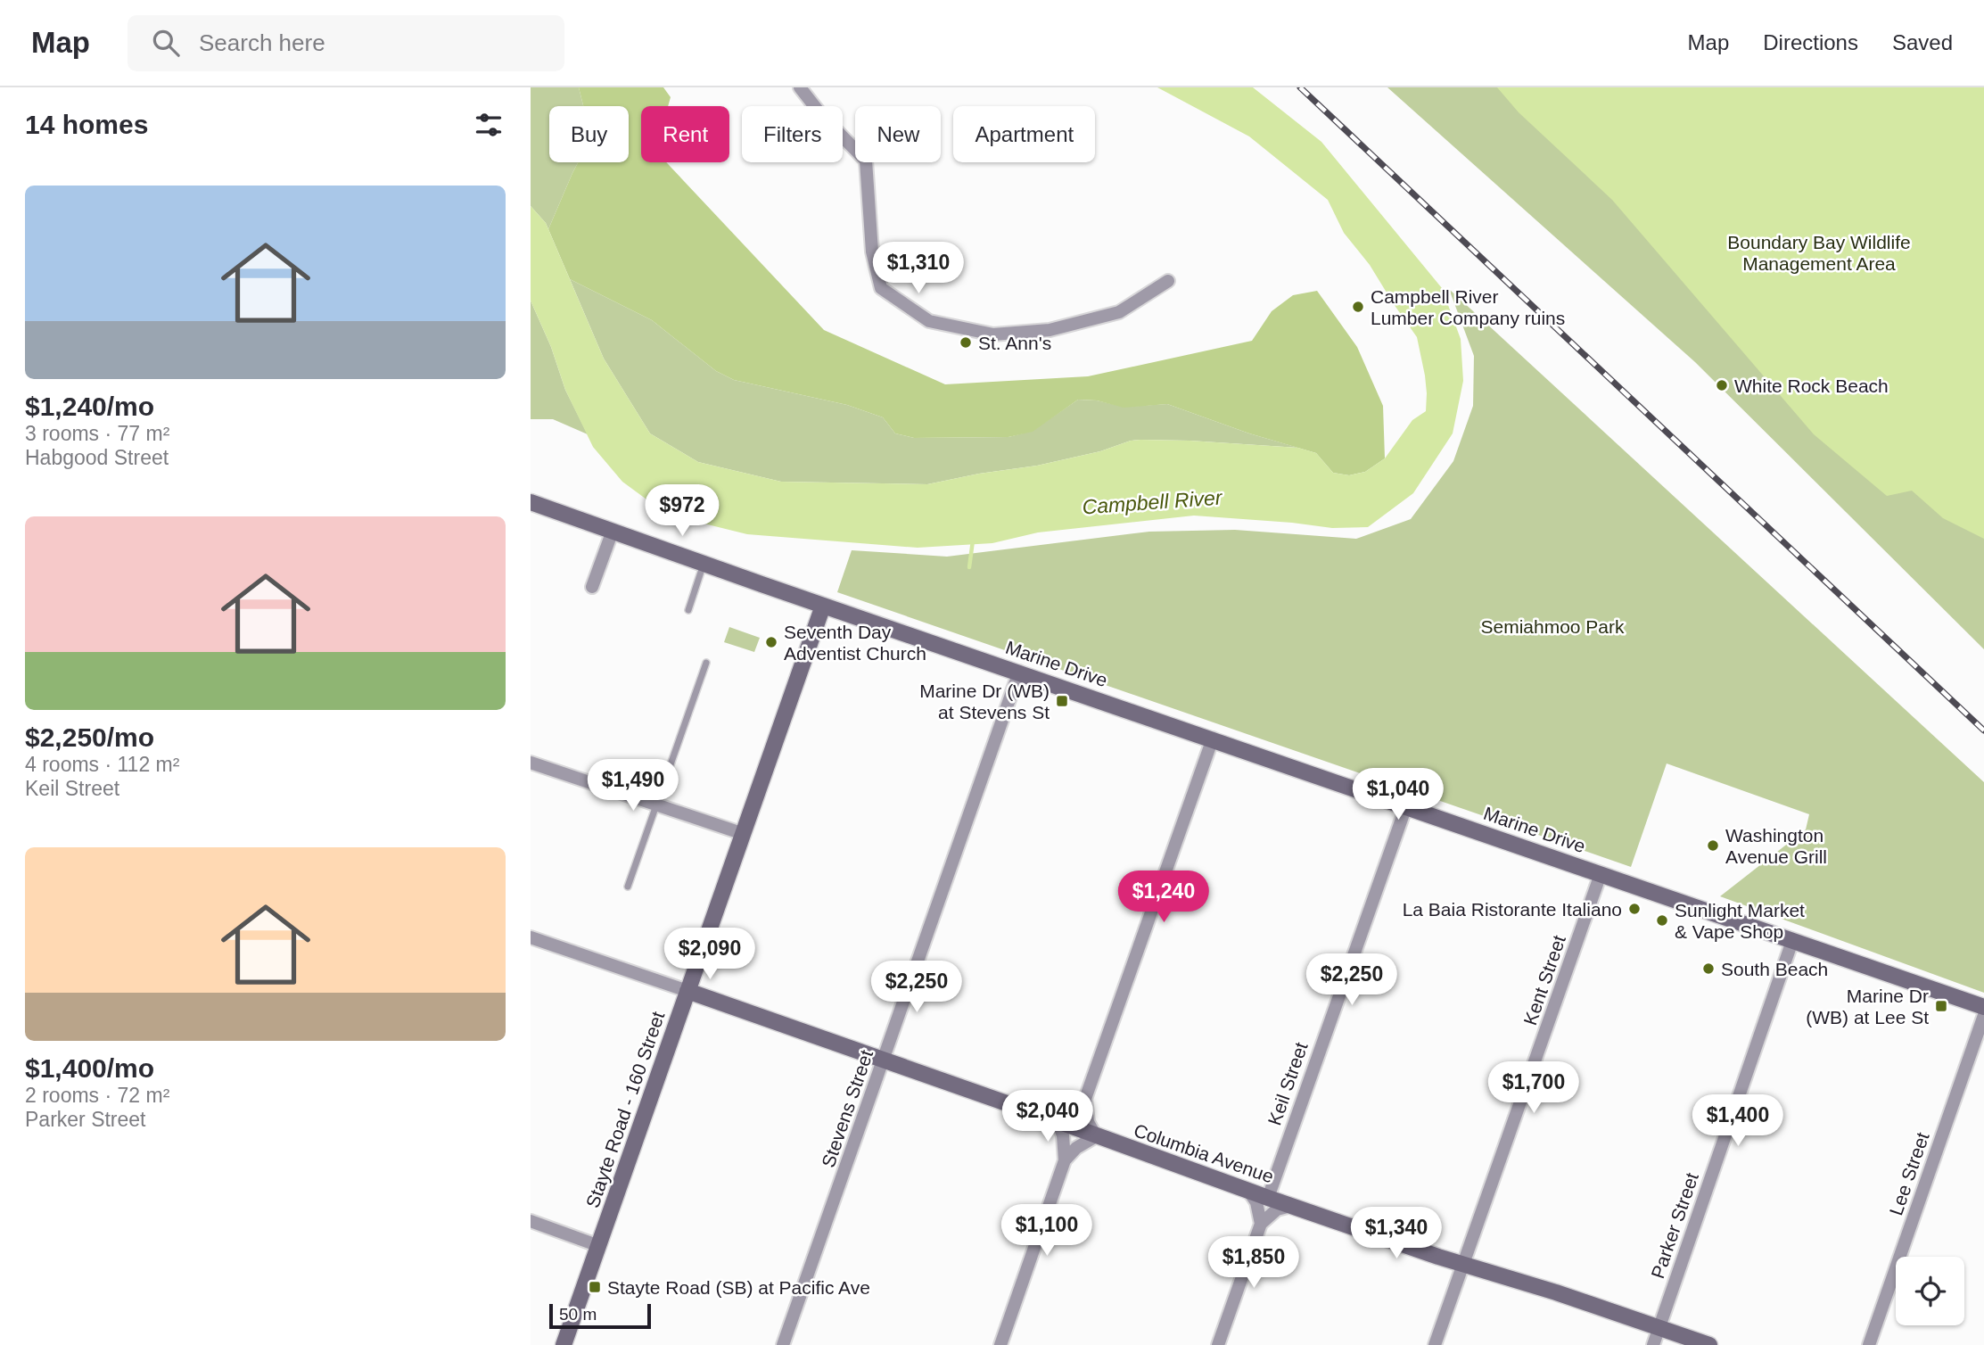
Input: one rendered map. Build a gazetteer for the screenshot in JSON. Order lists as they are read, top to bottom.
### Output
{
  "streets": {
    "street": [
      "Marine Drive",
      "Kent Street",
      "Keil Street",
      "Stevens Street",
      "Stayte Road - 160 Street",
      "Columbia Avenue",
      "Lee Street",
      "Parker Street"
    ]
  },
  "crossings": [
    ["Marine Drive", "Kent Street"],
    ["Marine Drive", "Keil Street"],
    ["Marine Drive", "Stevens Street"],
    ["Marine Drive", "Stayte Road - 160 Street"],
    ["Marine Drive", "Parker Street"],
    ["Kent Street", "Columbia Avenue"],
    ["Keil Street", "Columbia Avenue"],
    ["Stevens Street", "Columbia Avenue"],
    ["Stayte Road - 160 Street", "Columbia Avenue"],
    ["Columbia Avenue", "Parker Street"]
  ],
  "water": ["Campbell River"],
  "parks": ["Boundary Bay Wildlife Management Area", "Semiahmoo Park"],
  "places": {
    "other": [
      "Campbell River Lumber Company ruins",
      "St. Ann's",
      "White Rock Beach",
      "Seventh Day Adventist Church",
      "Washington Avenue Grill",
      "La Baia Ristorante Italiano",
      "Sunlight Market & Vape Shop",
      "South Beach"
    ],
    "transit": ["Marine Dr (WB) at Stevens St", "Marine Dr (WB) at Lee St", "Stayte Road (SB) at Pacific Ave"]
  },
  "scale_bar": "50 m",
  "page": {
    "header": "Map",
    "search": "Search here",
    "nav": ["Map", "Directions", "Saved"],
    "heading": "14 homes",
    "chip": [
      "Buy",
      "Rent",
      "Filters",
      "New",
      "Apartment"
    ],
    "list": [
      {
        "name": "$1,240/mo",
        "note": "3 rooms · 77 m² · Habgood Street"
      },
      {
        "name": "$2,250/mo",
        "note": "4 rooms · 112 m² · Keil Street"
      },
      {
        "name": "$1,400/mo",
        "note": "2 rooms · 72 m² · Parker Street"
      }
    ],
    "price": [
      "$1,310",
      "$972",
      "$1,490",
      "$1,040",
      "$1,240",
      "$2,090",
      "$2,250",
      "$2,250",
      "$1,700",
      "$2,040",
      "$1,400",
      "$1,100",
      "$1,340",
      "$1,850"
    ],
    "scale": "50 m"
  }
}
